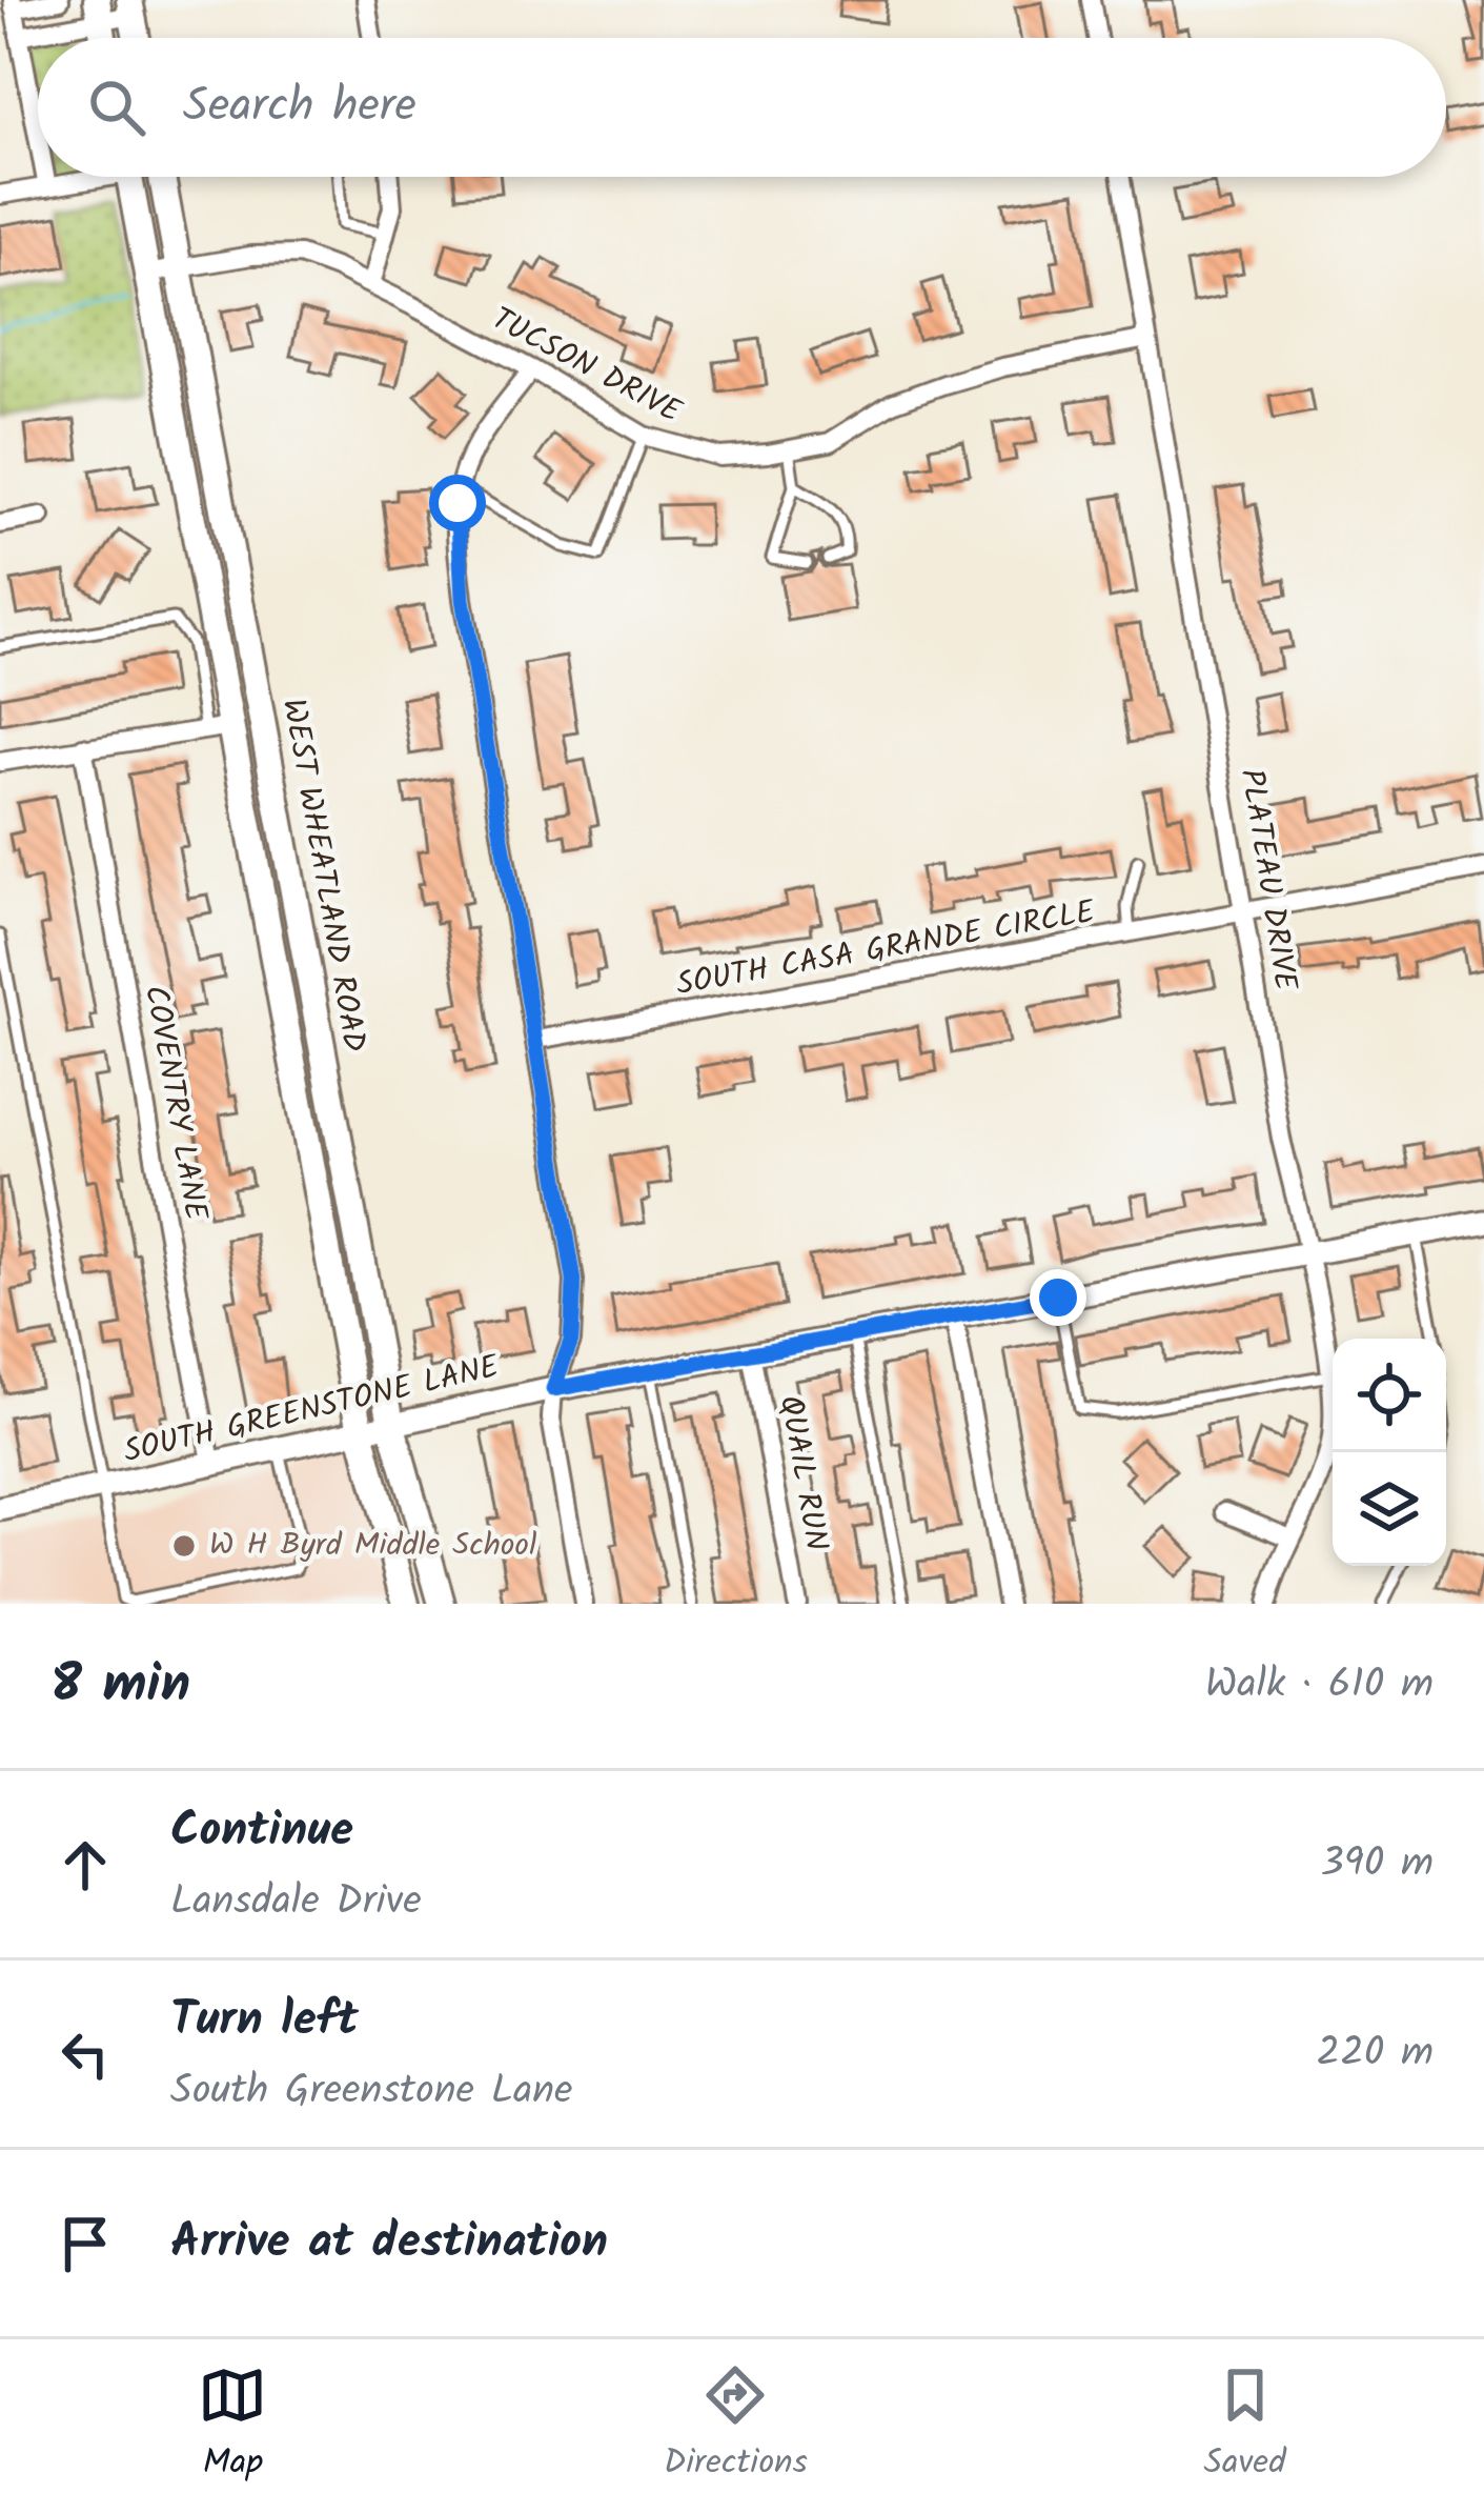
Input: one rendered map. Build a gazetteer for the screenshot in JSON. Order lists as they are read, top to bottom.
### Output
{
  "streets": {
    "main road": ["WEST WHEATLAND ROAD"],
    "street": [
      "TUCSON DRIVE",
      "PLATEAU DRIVE",
      "SOUTH CASA GRANDE CIRCLE",
      "COVENTRY LANE",
      "SOUTH GREENSTONE LANE",
      "QUAIL RUN"
    ]
  },
  "crossings": [
    ["TUCSON DRIVE", "WEST WHEATLAND ROAD"],
    ["TUCSON DRIVE", "PLATEAU DRIVE"],
    ["WEST WHEATLAND ROAD", "SOUTH GREENSTONE LANE"],
    ["PLATEAU DRIVE", "SOUTH CASA GRANDE CIRCLE"],
    ["PLATEAU DRIVE", "SOUTH GREENSTONE LANE"],
    ["COVENTRY LANE", "SOUTH GREENSTONE LANE"],
    ["SOUTH GREENSTONE LANE", "QUAIL RUN"]
  ],
  "places": ["W H Byrd Middle School"],
  "page": {
    "search": "Search here",
    "heading": ["8 min", "Walk · 610 m"],
    "list": [
      ["Continue", "Lansdale Drive", "390 m"],
      ["Turn left", "South Greenstone Lane", "220 m"],
      "Arrive at destination"
    ],
    "nav": ["Map", "Directions", "Saved"]
  }
}
